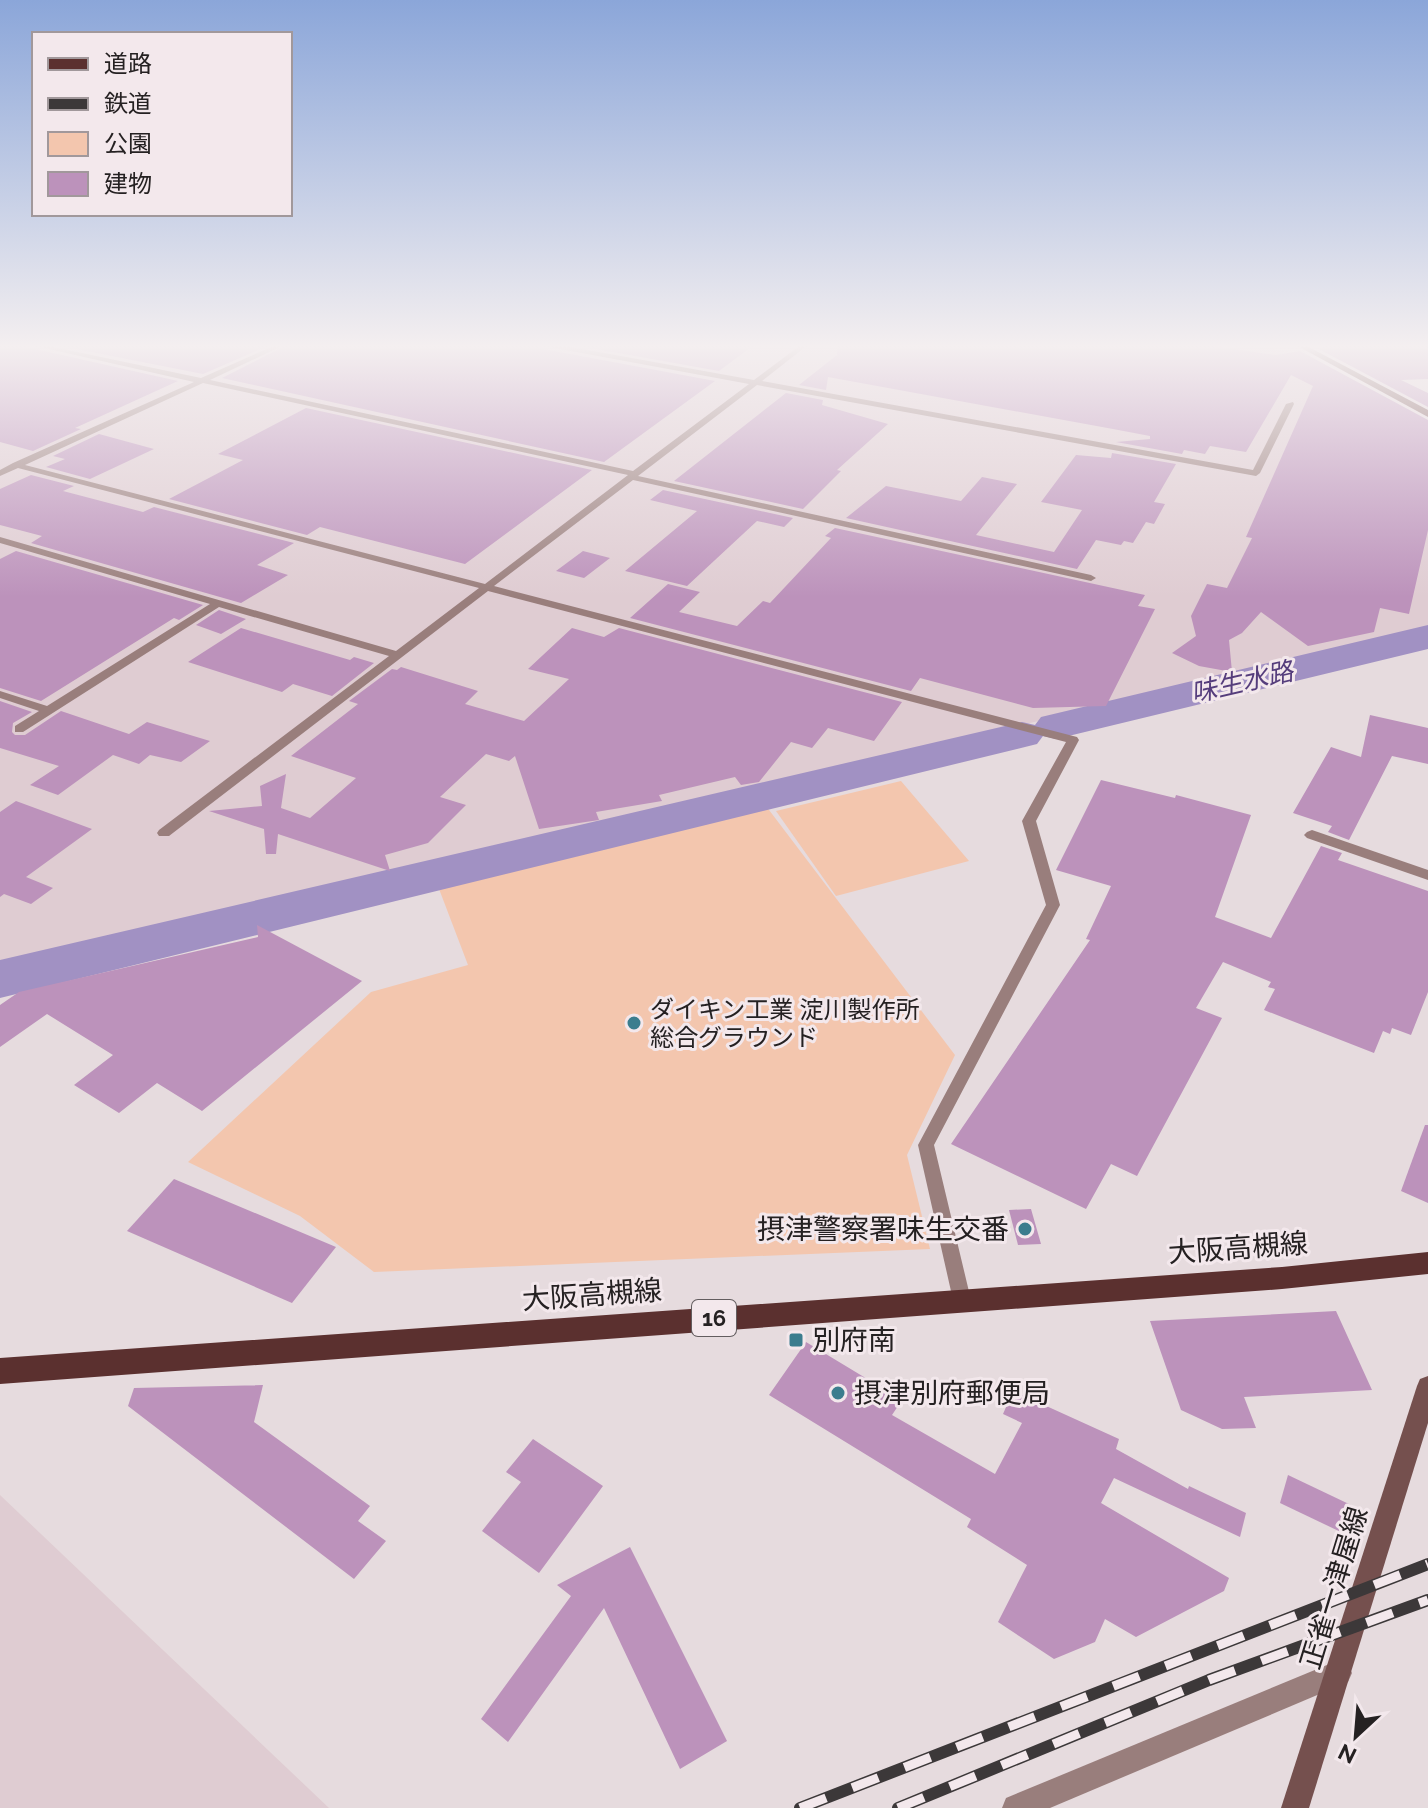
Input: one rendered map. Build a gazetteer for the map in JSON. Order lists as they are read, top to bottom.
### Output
{
  "streets": {
    "main road": ["大阪高槻線", "16", "正雀一津屋線"]
  },
  "water": ["味生水路"],
  "places": {
    "other": ["ダイキン工業 淀川製作所 総合グラウンド", "摂津警察署味生交番", "摂津別府郵便局"],
    "transit": ["別府南"]
  },
  "legend": [
    "道路",
    "鉄道",
    "公園",
    "建物"
  ],
  "north": "bottom left"
}
